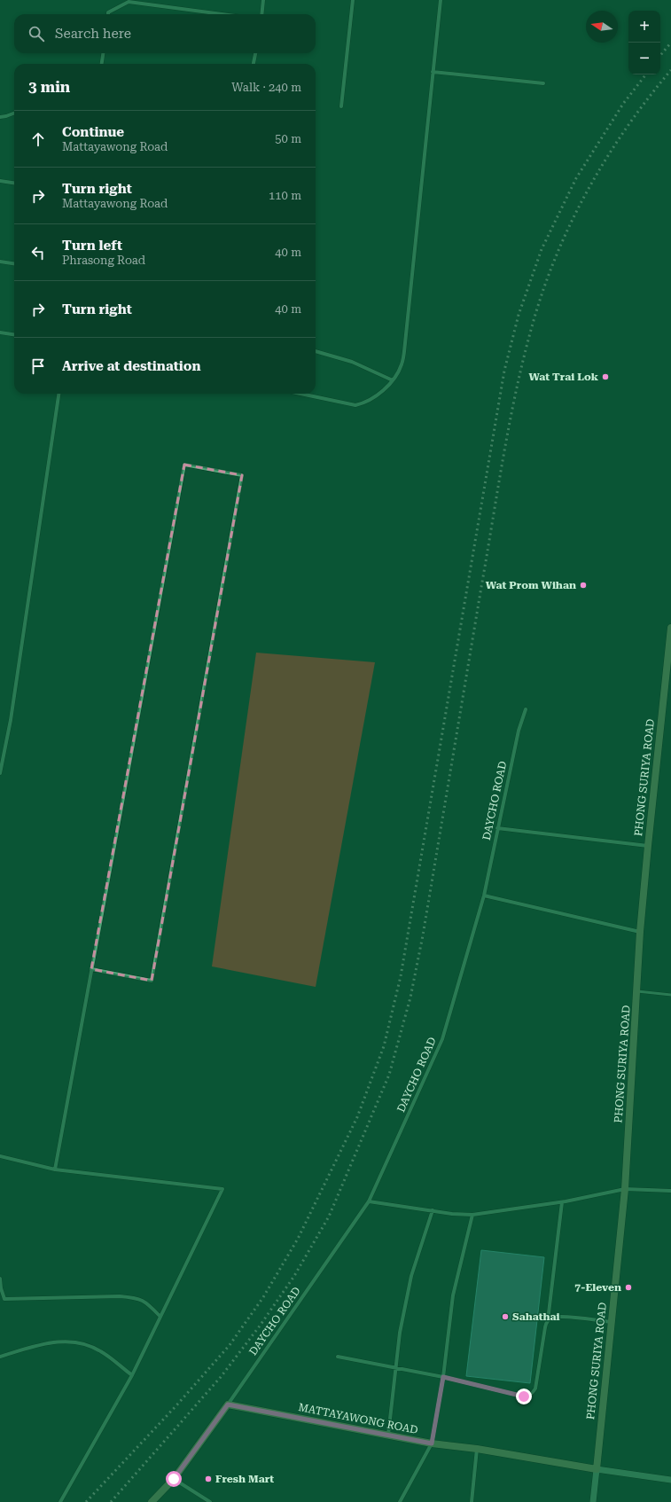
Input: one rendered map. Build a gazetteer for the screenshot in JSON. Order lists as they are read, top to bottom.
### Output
{
  "streets": {
    "main road": ["PHONG SURIYA ROAD", "MATTAYAWONG ROAD"],
    "street": ["DAYCHO ROAD"]
  },
  "crossings": [
    ["PHONG SURIYA ROAD", "MATTAYAWONG ROAD"],
    ["DAYCHO ROAD", "MATTAYAWONG ROAD"]
  ],
  "places": [
    "Wat Trai Lok",
    "Wat Prom Wihan",
    "7-Eleven",
    "Sahathai",
    "Fresh Mart"
  ],
  "north": "left",
  "page": {
    "map_buttons": ["+", "−"],
    "search": "Search here",
    "heading": ["3 min", "Walk · 240 m"],
    "list": [
      ["Continue", "Mattayawong Road", "50 m"],
      ["Turn right", "Mattayawong Road", "110 m"],
      ["Turn left", "Phrasong Road", "40 m"],
      ["Turn right", "40 m"],
      "Arrive at destination"
    ]
  }
}
